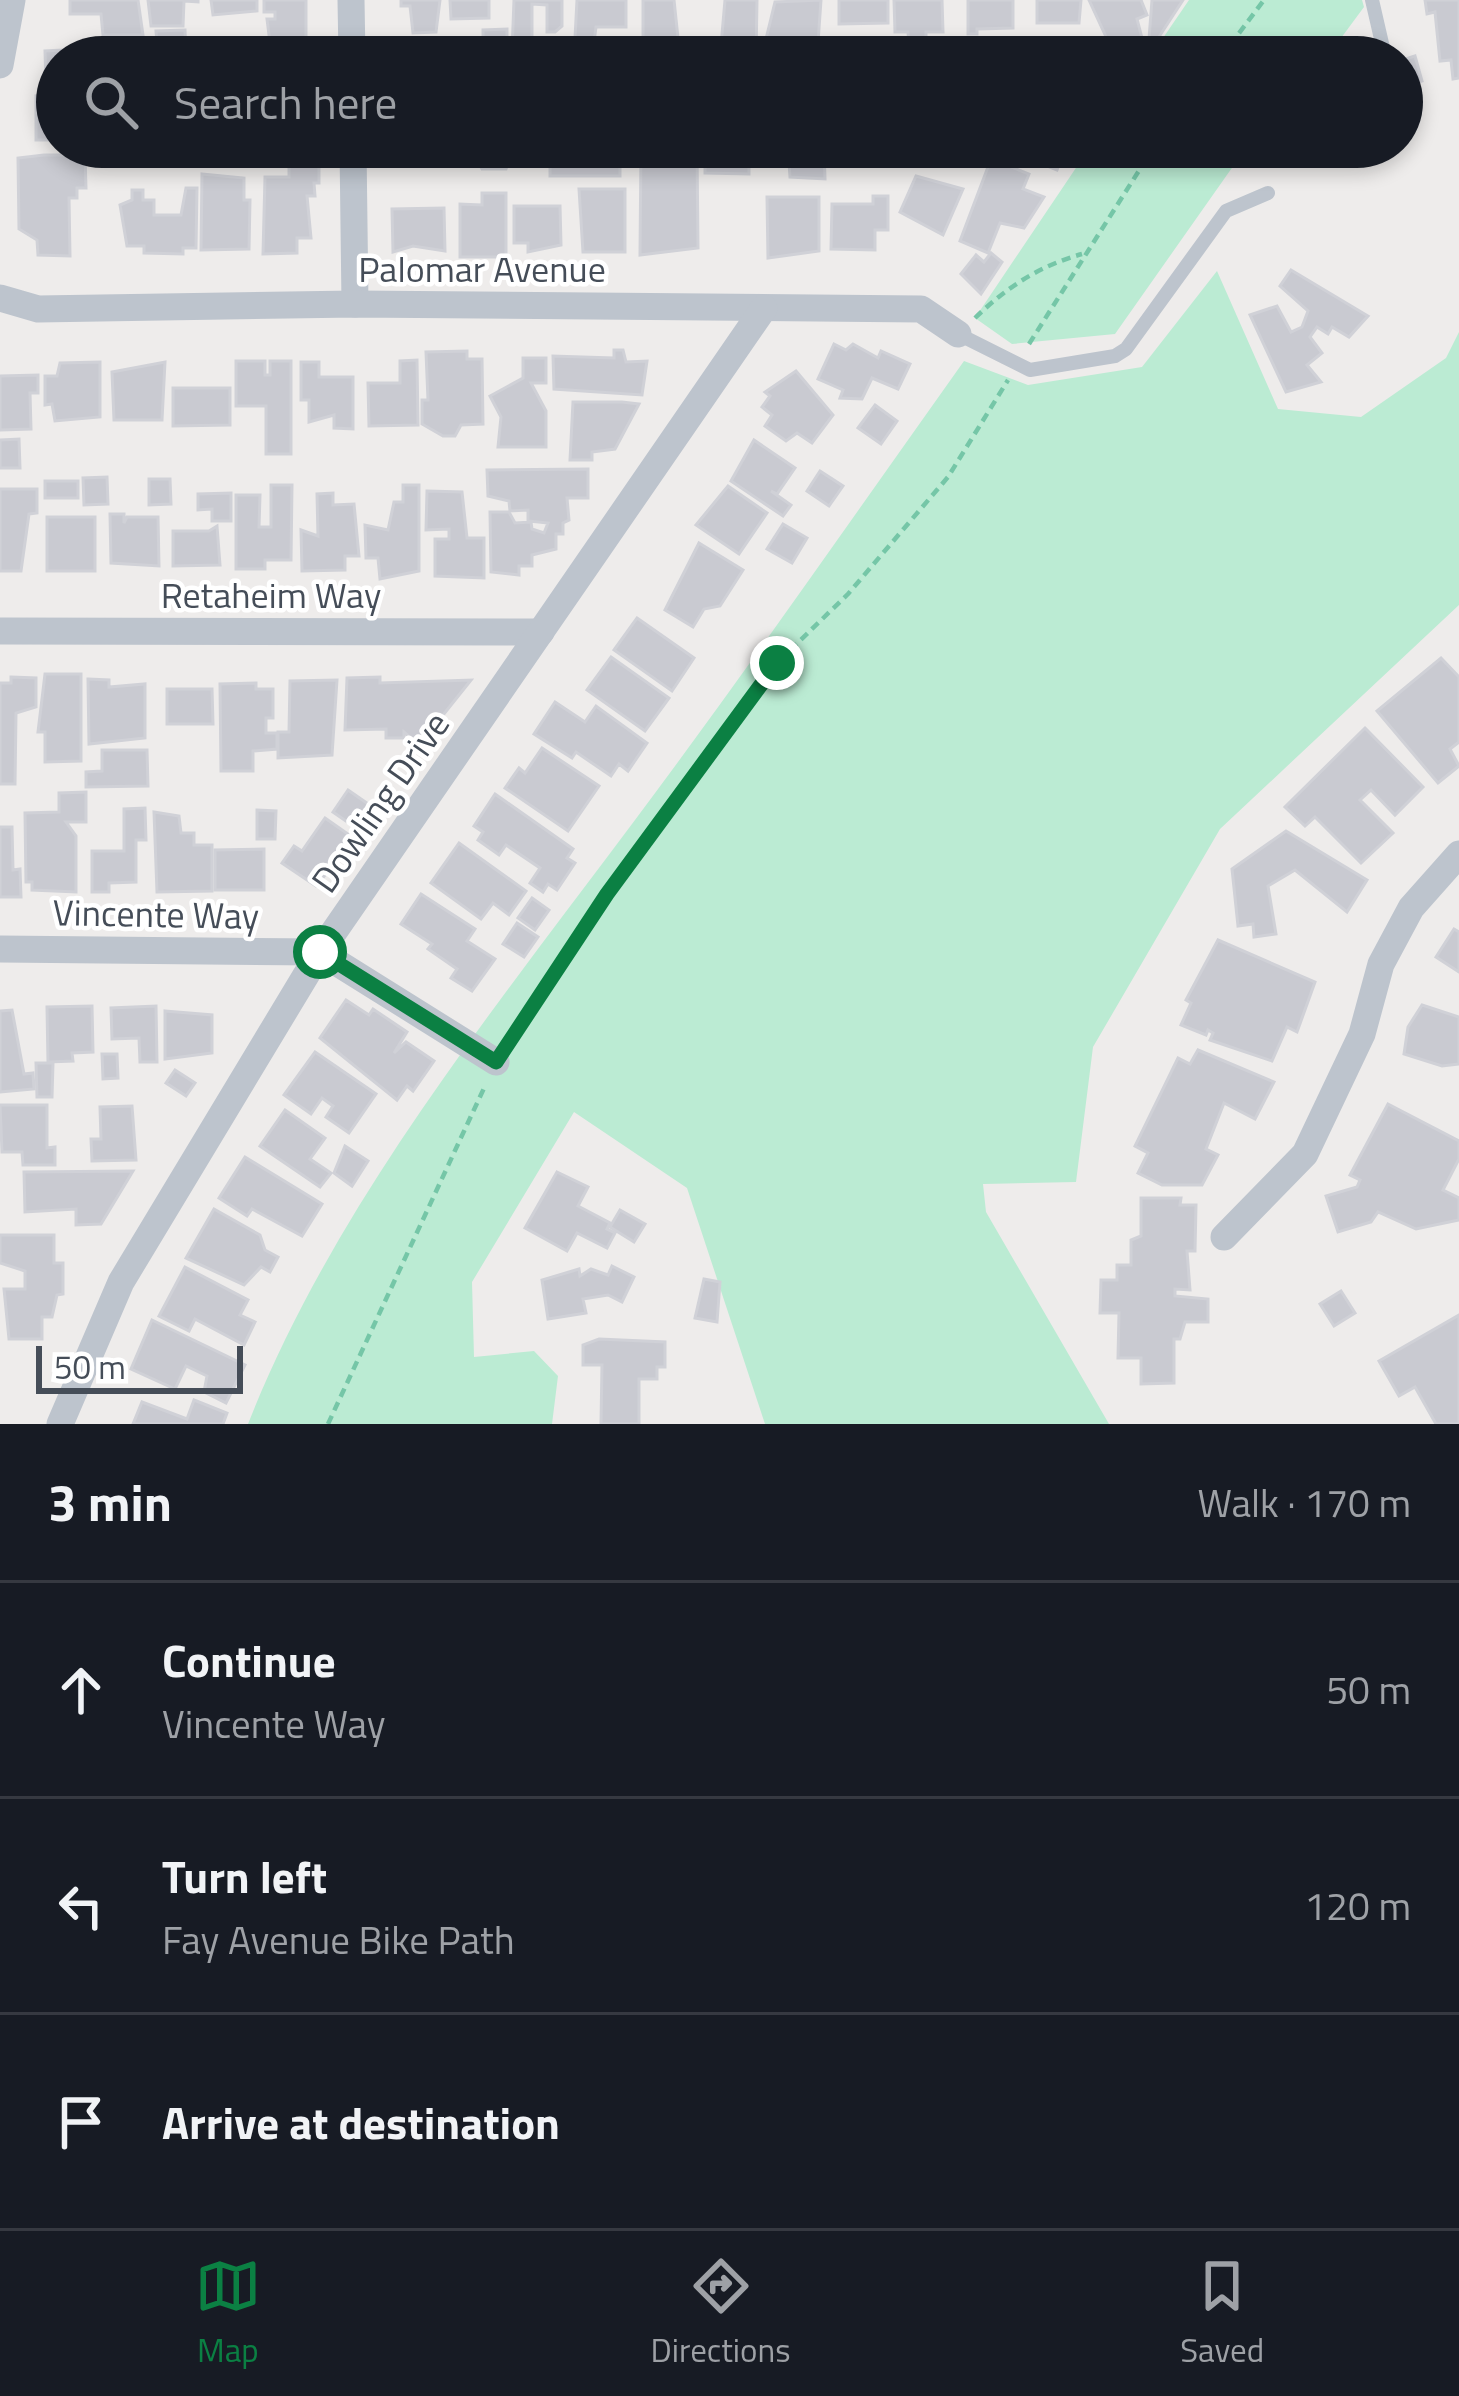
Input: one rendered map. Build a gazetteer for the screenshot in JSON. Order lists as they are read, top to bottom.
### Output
{
  "streets": {
    "street": [
      "Palomar Avenue",
      "Retaheim Way",
      "Dowling Drive",
      "Vincente Way"
    ]
  },
  "crossings": [
    ["Palomar Avenue", "Dowling Drive"],
    ["Retaheim Way", "Dowling Drive"],
    ["Dowling Drive", "Vincente Way"]
  ],
  "scale_bar": "50 m",
  "page": {
    "search": "Search here",
    "scale": "50 m",
    "heading": ["3 min", "Walk · 170 m"],
    "list": [
      ["Continue", "Vincente Way", "50 m"],
      ["Turn left", "Fay Avenue Bike Path", "120 m"],
      "Arrive at destination"
    ],
    "nav": ["Map", "Directions", "Saved"]
  }
}
